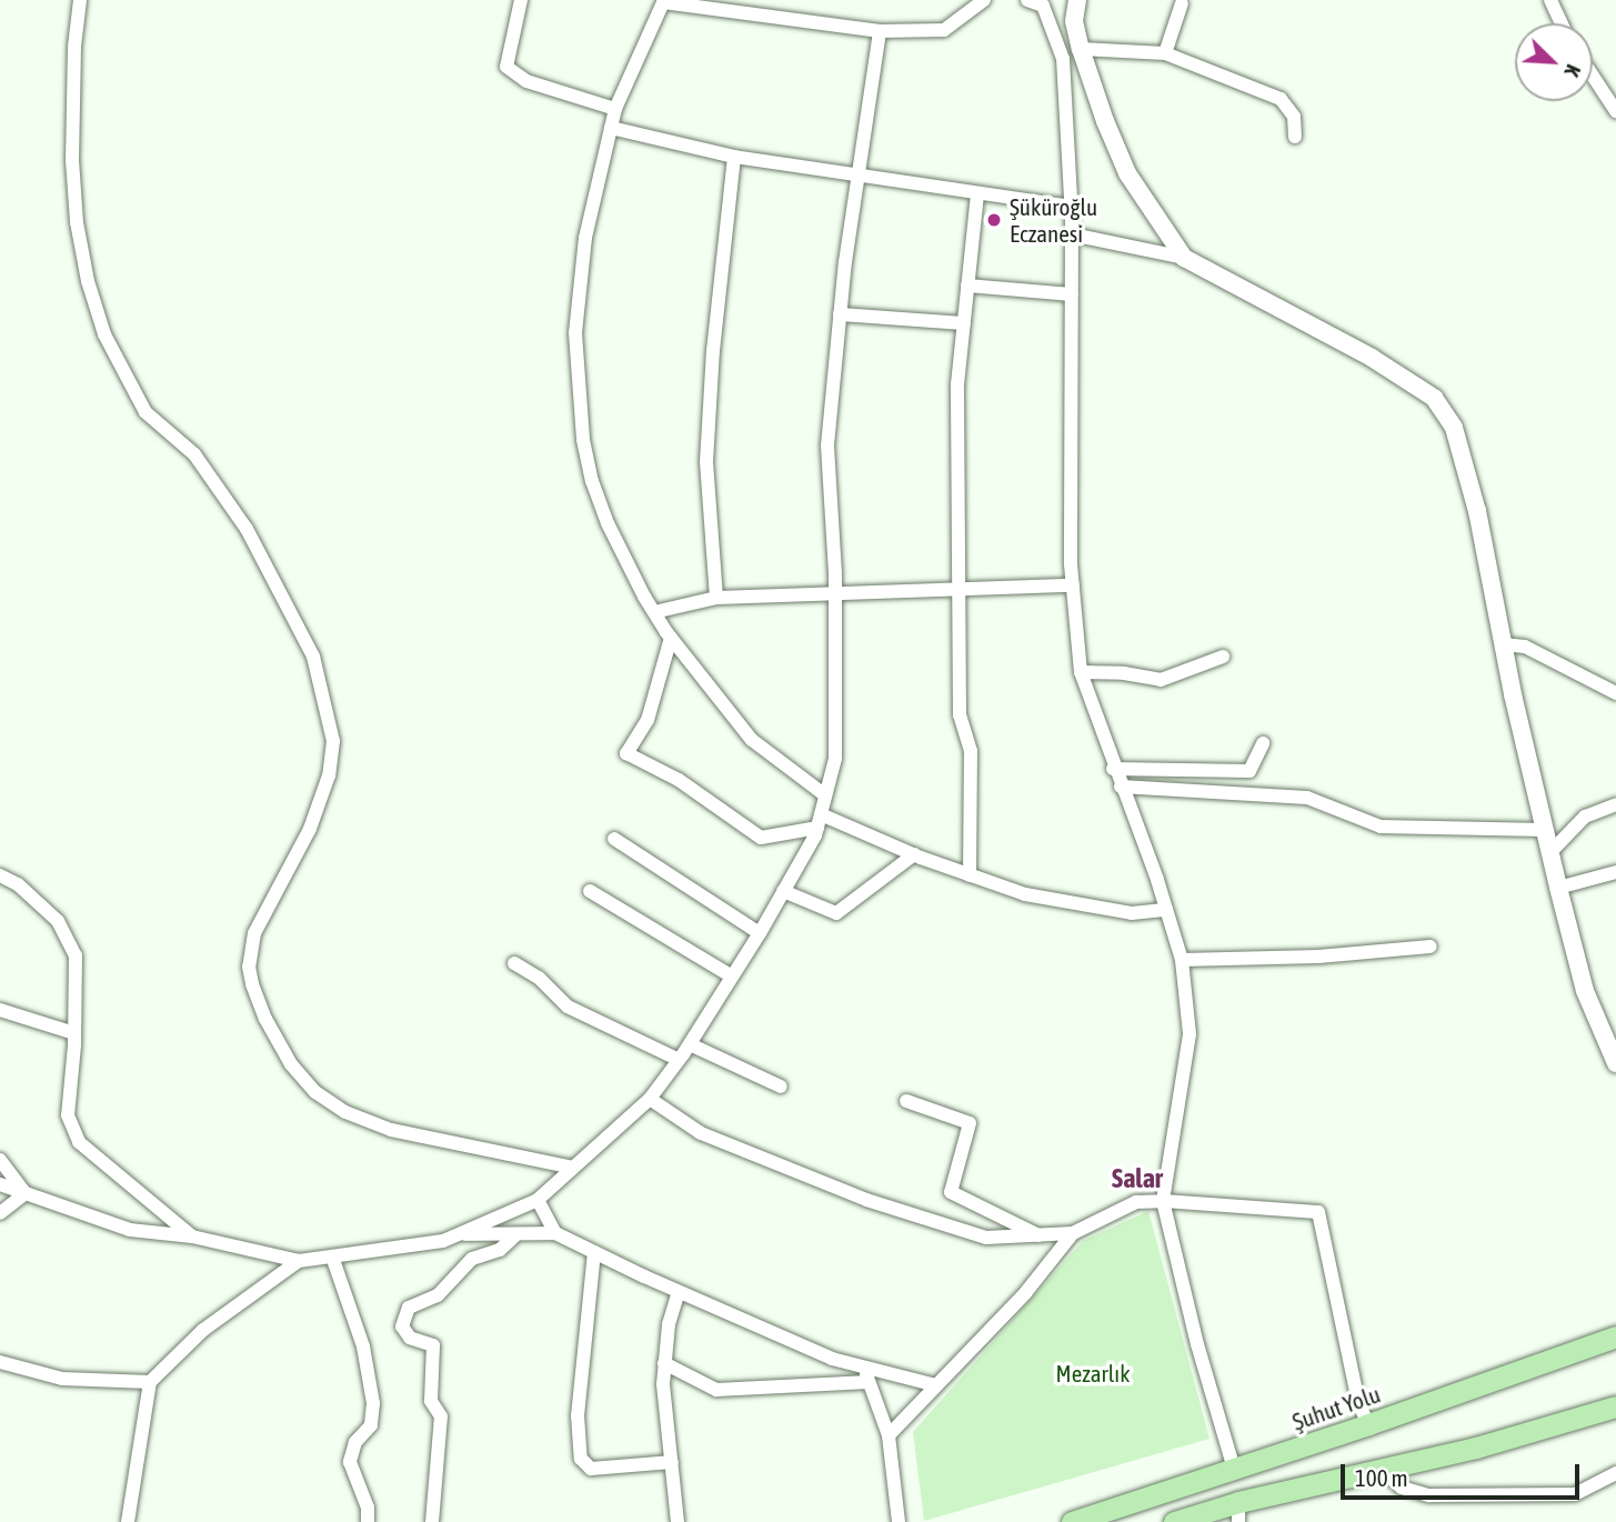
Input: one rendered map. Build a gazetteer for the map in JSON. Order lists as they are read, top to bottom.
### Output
{
  "streets": {
    "main road": ["Şuhut Yolu"]
  },
  "districts": ["Salar"],
  "parks": ["Mezarlık"],
  "places": ["Şüküroğlu Eczanesi"],
  "scale_bar": "100 m",
  "north": "bottom right"
}
